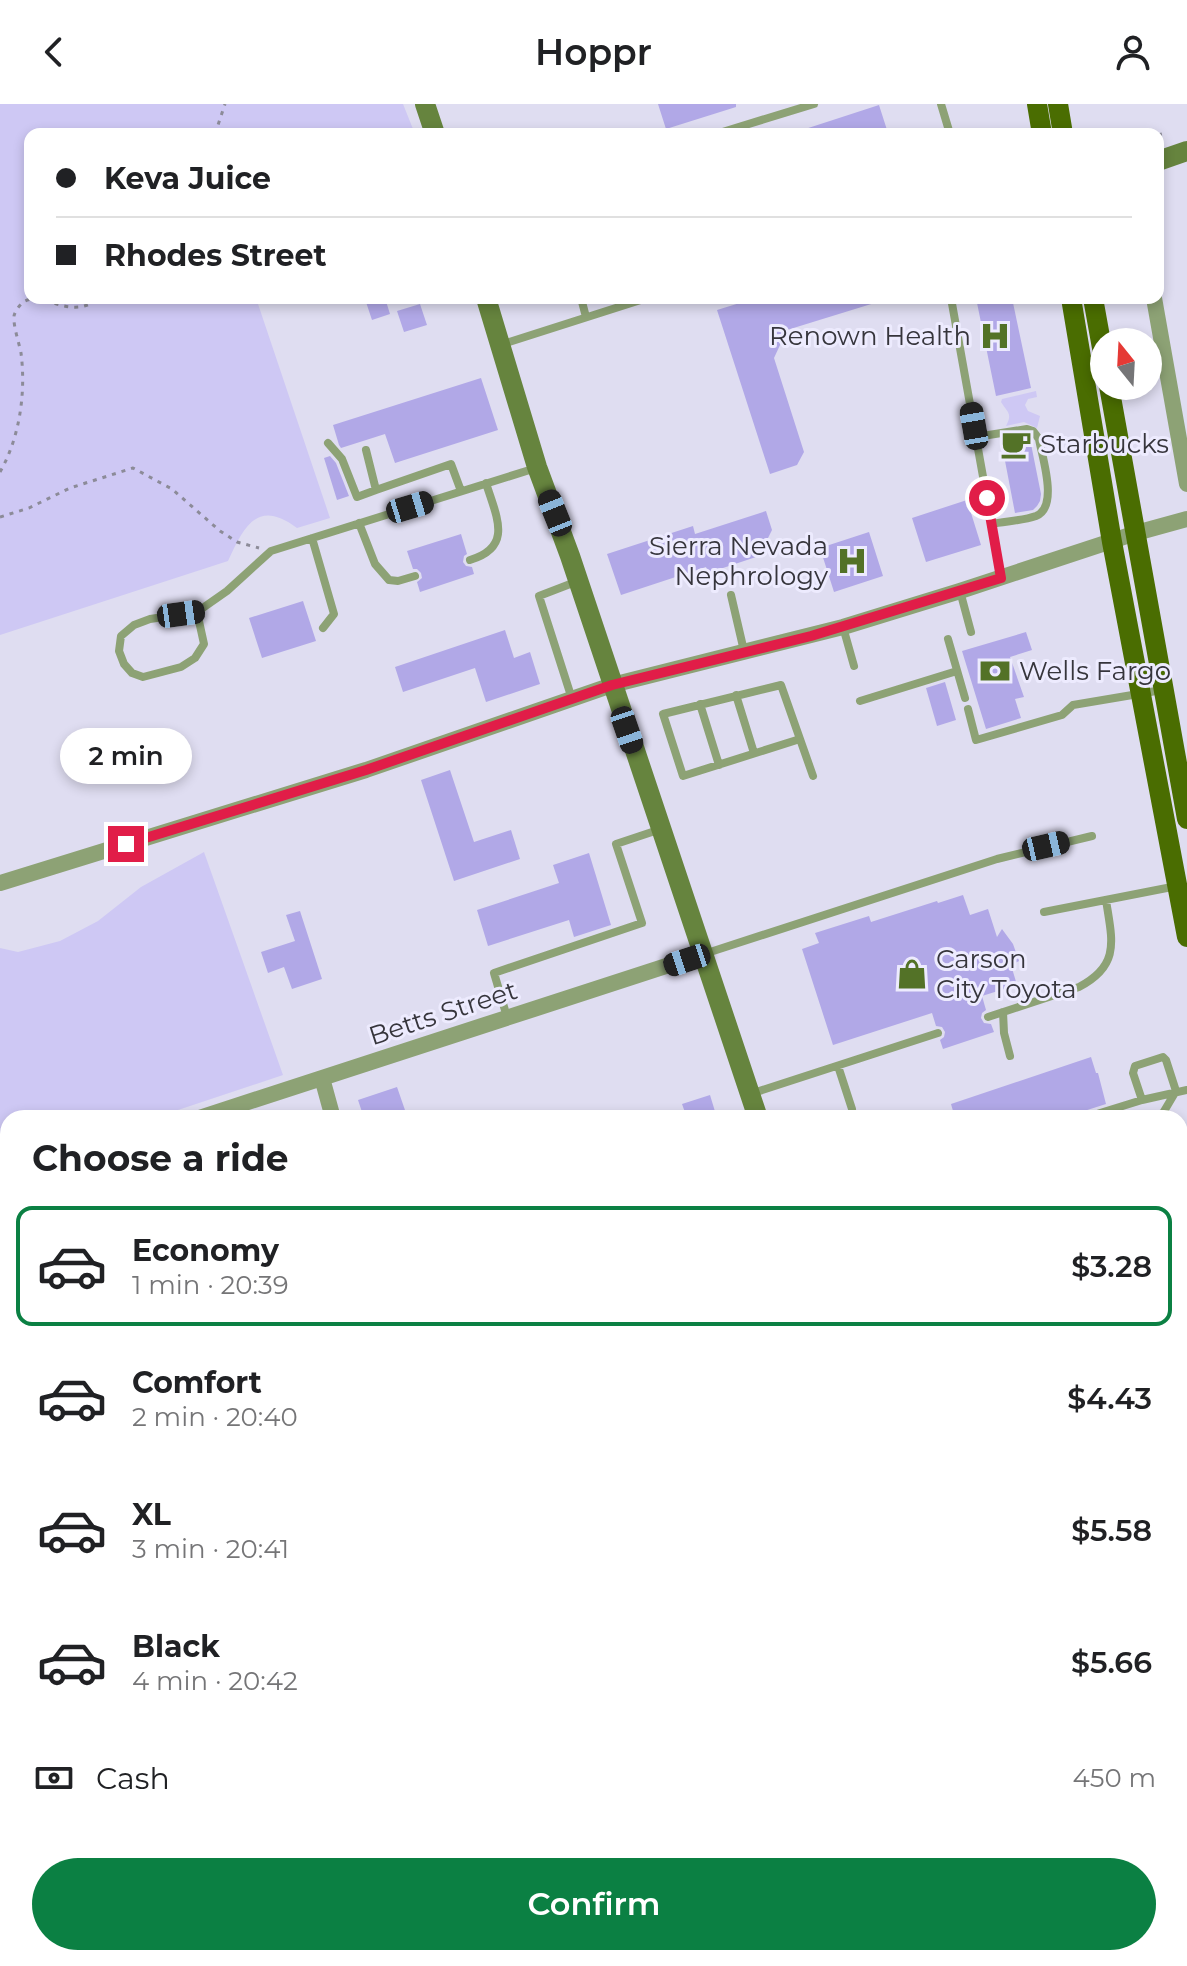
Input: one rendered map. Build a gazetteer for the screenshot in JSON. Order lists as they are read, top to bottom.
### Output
{
  "streets": {
    "street": ["Betts Street"]
  },
  "places": {
    "hospital": ["Renown Health", "Sierra Nevada Nephrology"],
    "cafe": ["Starbucks"],
    "bank": ["Wells Fargo"],
    "shop": ["Carson City Toyota"]
  },
  "north": "top",
  "page": {
    "header": "Hoppr",
    "banner": ["Keva Juice", "Rhodes Street"],
    "bubble": "2 min",
    "heading": "Choose a ride",
    "list": [
      {
        "name": "Economy",
        "note": "1 min · 20:39",
        "value": "$3.28"
      },
      {
        "name": "Comfort",
        "note": "2 min · 20:40",
        "value": "$4.43"
      },
      {
        "name": "XL",
        "note": "3 min · 20:41",
        "value": "$5.58"
      },
      {
        "name": "Black",
        "note": "4 min · 20:42",
        "value": "$5.66"
      }
    ],
    "pay": ["Cash", "450 m"],
    "buttons": "Confirm"
  }
}
